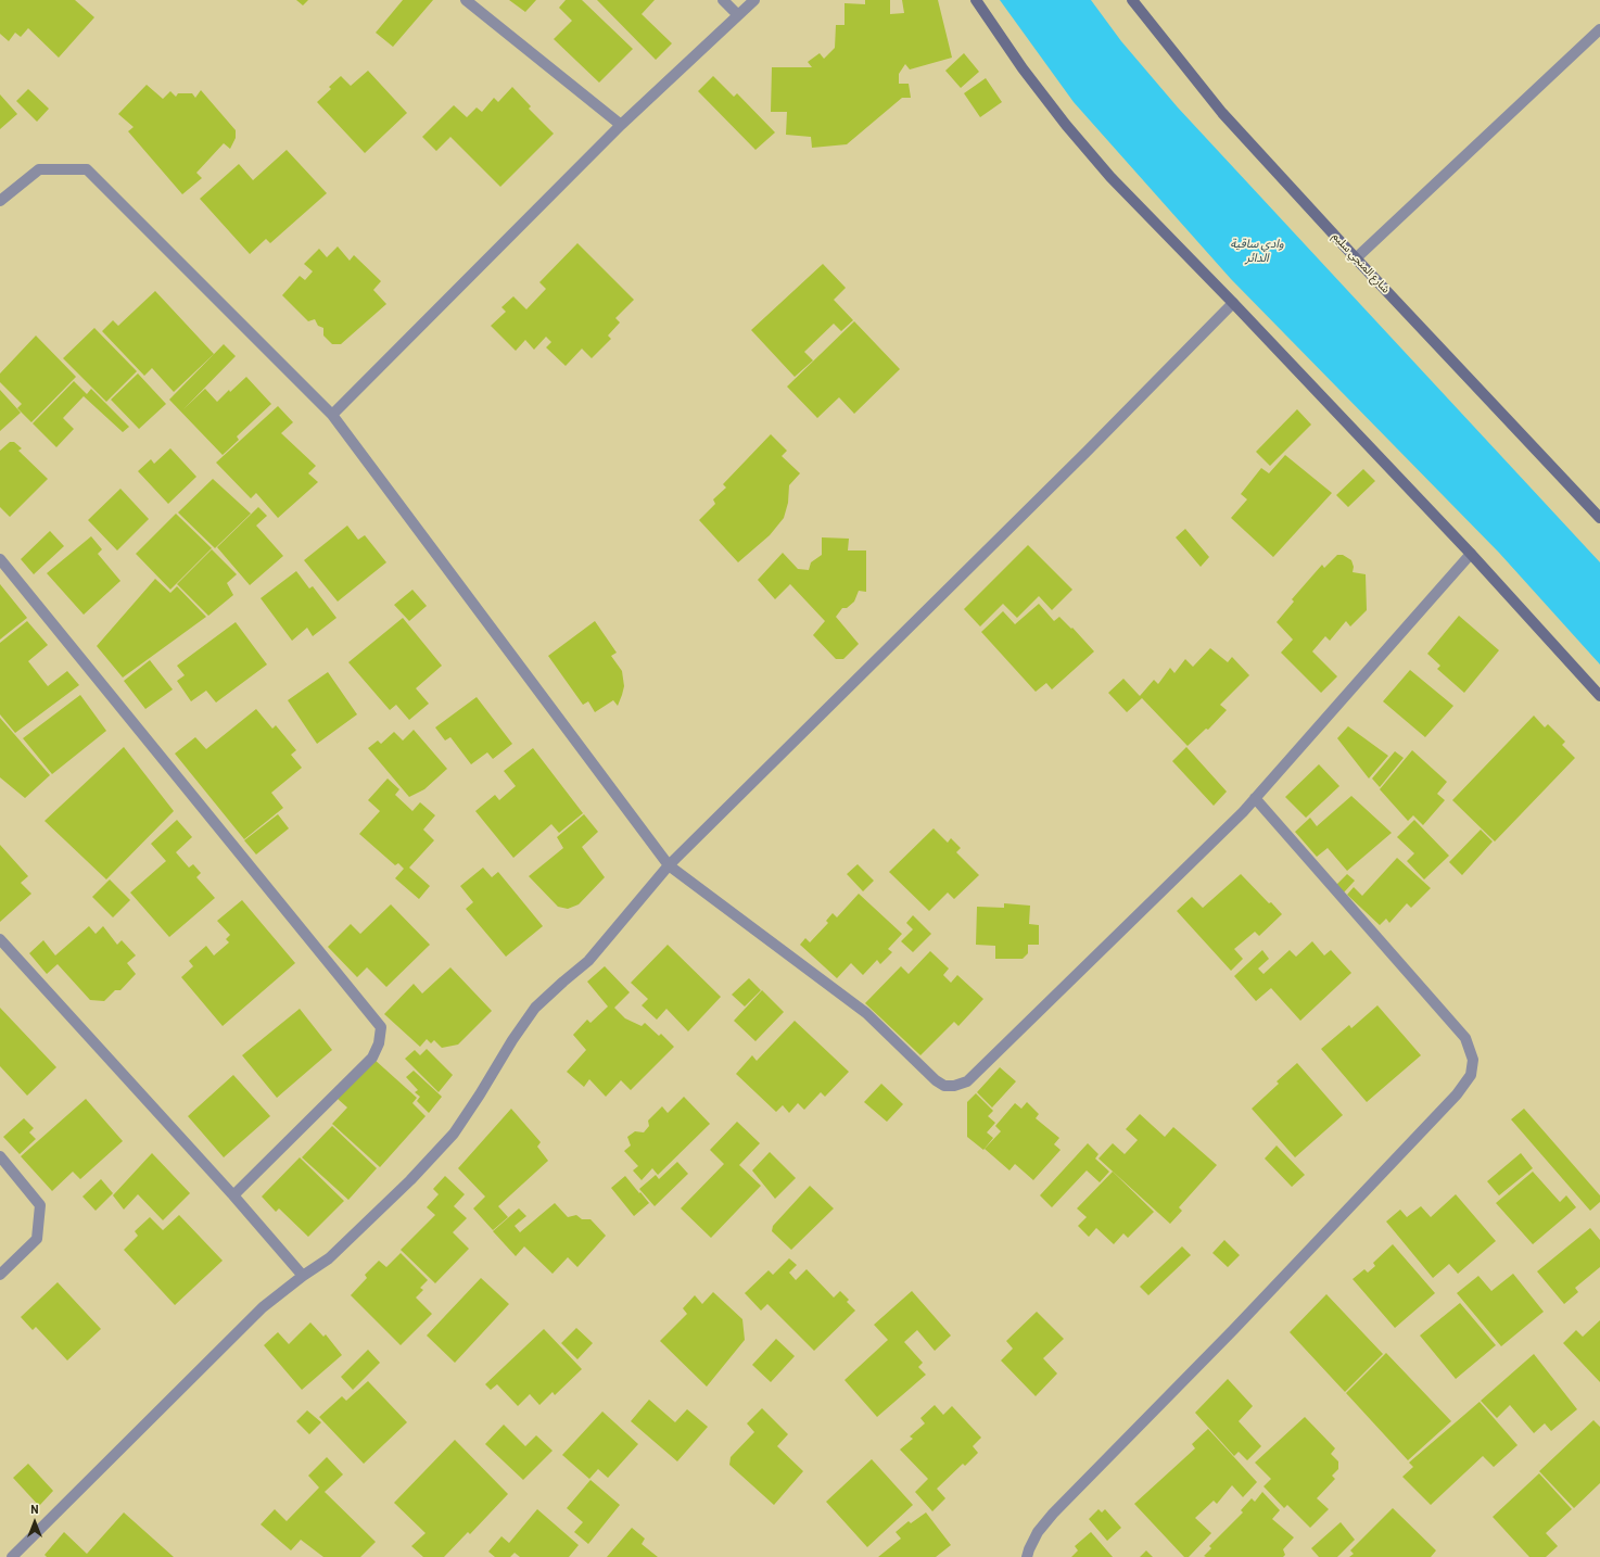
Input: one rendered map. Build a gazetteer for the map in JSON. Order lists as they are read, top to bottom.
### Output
{
  "streets": {
    "main road": ["شارع المنجي سليم"]
  },
  "water": ["وادي ساقية الدائر"],
  "north": "top"
}
